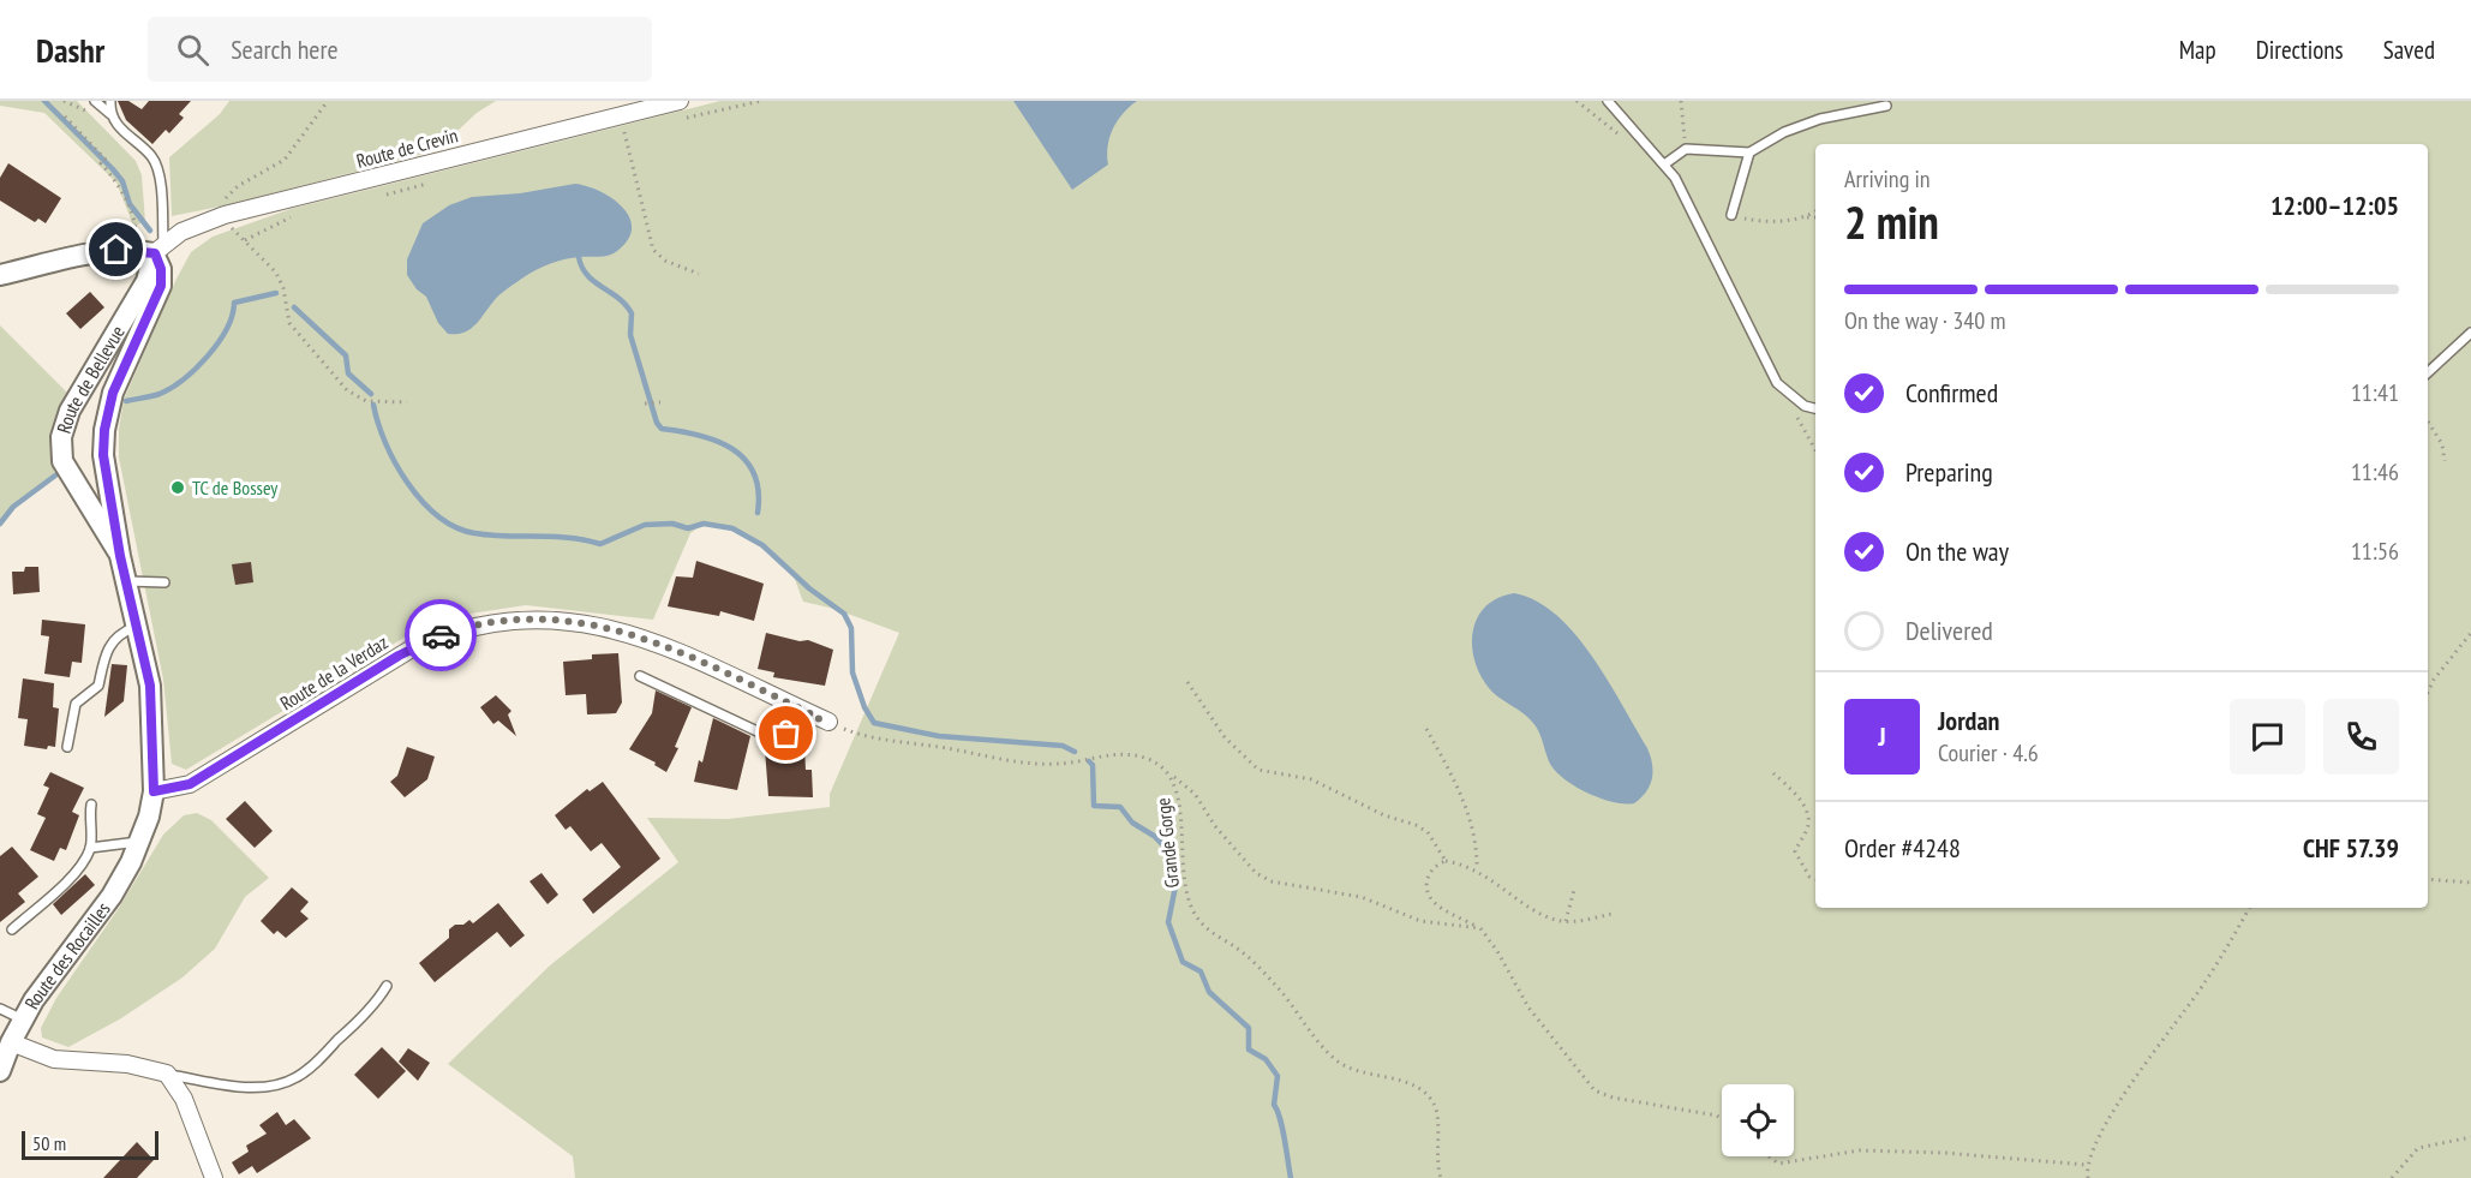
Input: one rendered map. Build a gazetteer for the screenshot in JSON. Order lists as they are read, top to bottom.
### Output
{
  "streets": {
    "street": [
      "Route de Crevin",
      "Route de Bellevue",
      "Route de la Verdaz",
      "Route des Rocailles"
    ],
    "path": ["Grande Gorge"]
  },
  "crossings": [
    ["Route de Crevin", "Route de Bellevue"],
    ["Route de Bellevue", "Route de la Verdaz"],
    ["Route de Bellevue", "Route des Rocailles"],
    ["Route de la Verdaz", "Grande Gorge"]
  ],
  "places": ["TC de Bossey"],
  "scale_bar": "50 m",
  "page": {
    "header": "Dashr",
    "search": "Search here",
    "nav": ["Map", "Directions", "Saved"],
    "heading": ["2 min", "Arriving in", "12:00–12:05"],
    "panel": [
      "Jordan",
      "Courier · 4.6",
      "Order #4248",
      "CHF 57.39"
    ],
    "bar": "On the way · 340 m",
    "list": [
      ["Confirmed", "11:41"],
      ["Preparing", "11:46"],
      ["On the way", "11:56"],
      "Delivered"
    ],
    "round": "J",
    "scale": "50 m"
  }
}
